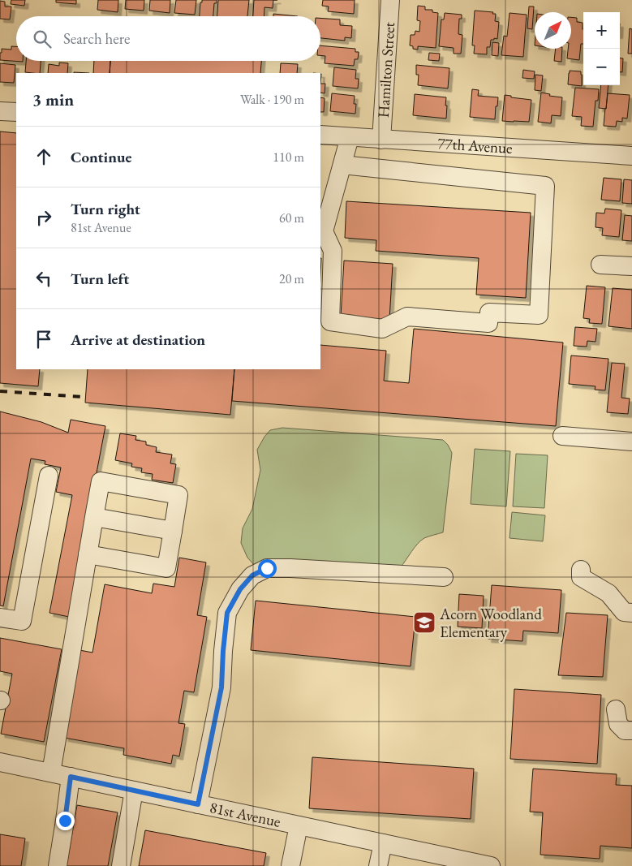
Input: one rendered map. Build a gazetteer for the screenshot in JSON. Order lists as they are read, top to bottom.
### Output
{
  "streets": {
    "street": ["Hamilton Street", "77th Avenue", "81st Avenue"]
  },
  "crossings": [
    ["Hamilton Street", "77th Avenue"]
  ],
  "places": {
    "school or university": ["Acorn Woodland Elementary"]
  },
  "north": "top right",
  "page": {
    "map_buttons": ["+", "−"],
    "search": "Search here",
    "heading": ["3 min", "Walk · 190 m"],
    "list": [
      ["Continue", "110 m"],
      ["Turn right", "81st Avenue", "60 m"],
      ["Turn left", "20 m"],
      "Arrive at destination"
    ]
  }
}
